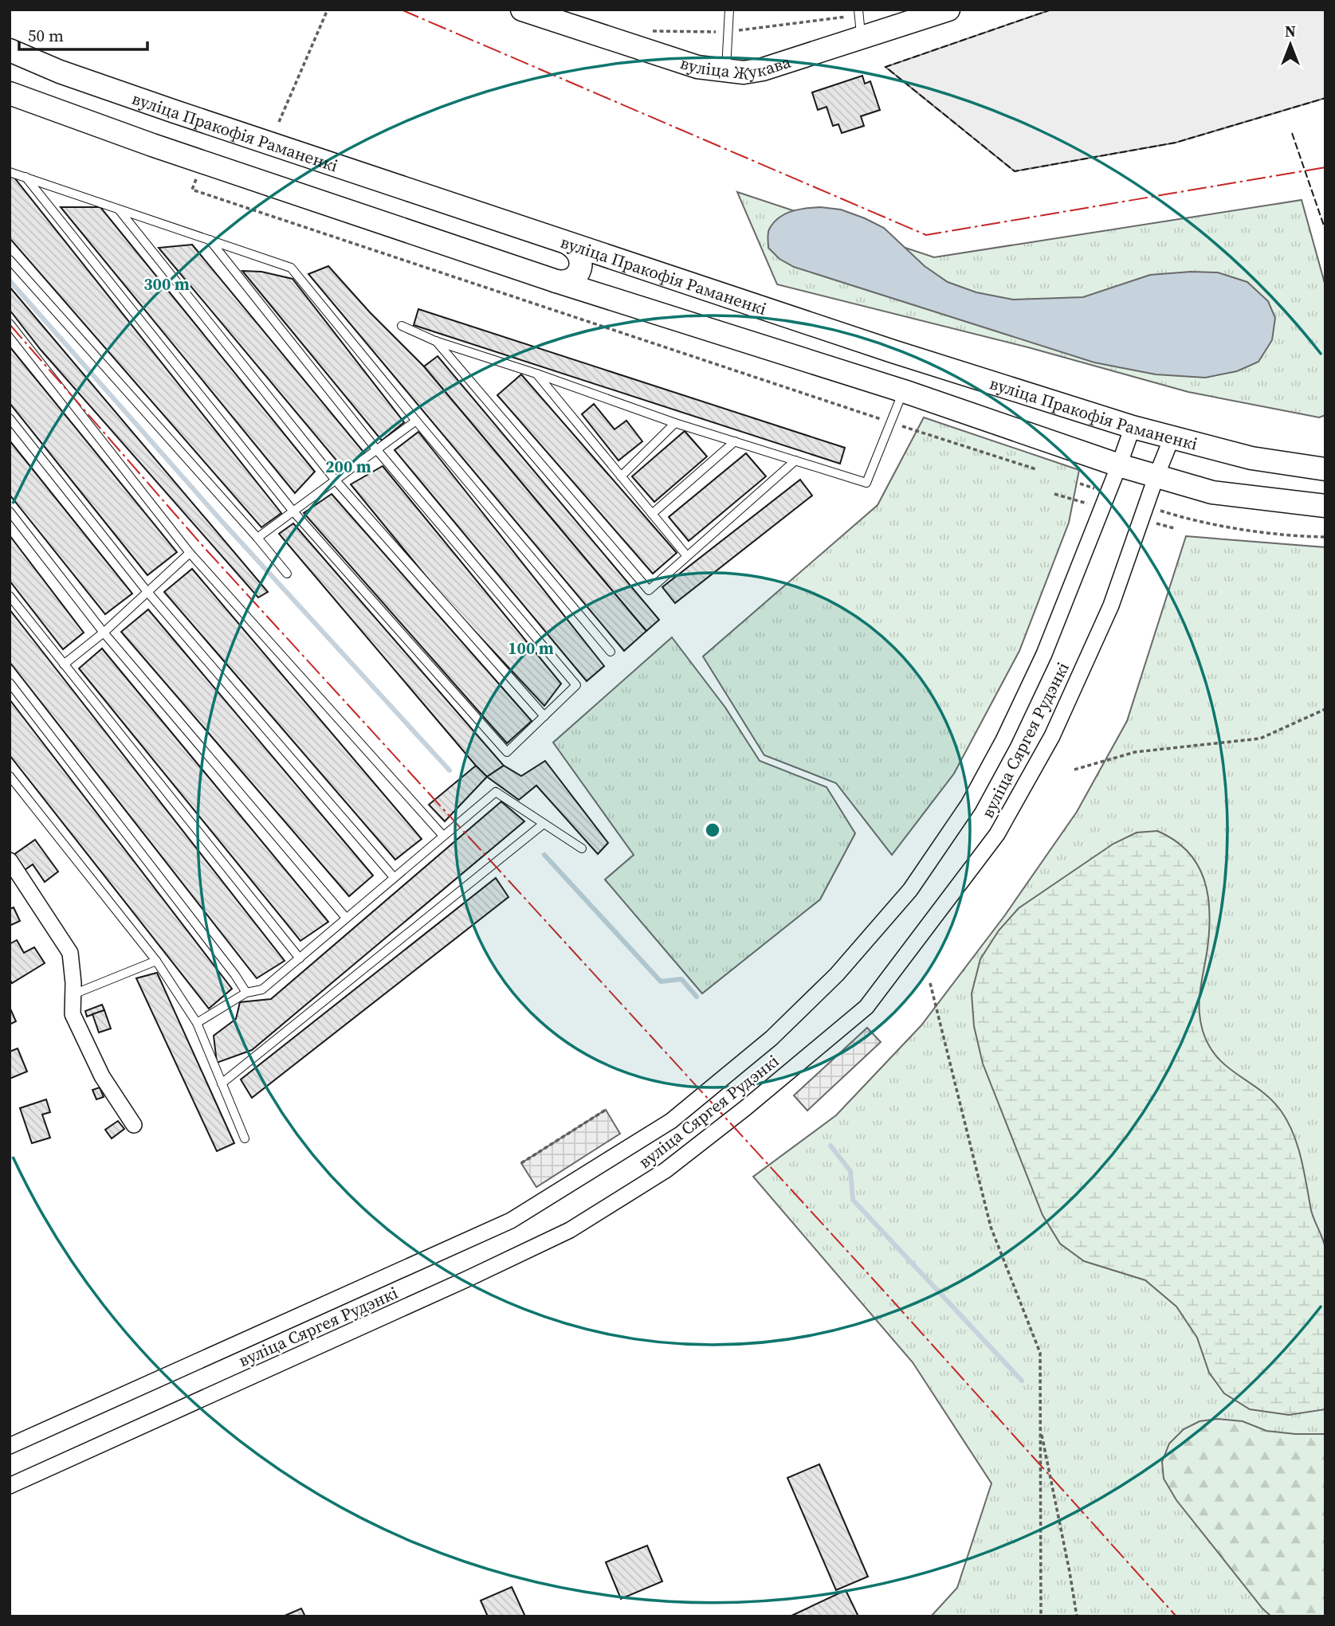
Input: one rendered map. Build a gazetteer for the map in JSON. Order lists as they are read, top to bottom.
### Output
{
  "streets": {
    "street": ["вуліца Жукава", "вуліца Пракофія Раманенкі", "вуліца Сяргея Рудэнкі"]
  },
  "crossings": [
    ["вуліца Пракофія Раманенкі", "вуліца Сяргея Рудэнкі"]
  ],
  "scale_bar": "50 m",
  "north": "top",
  "rings": ["300 m", "200 m", "100 m"]
}
